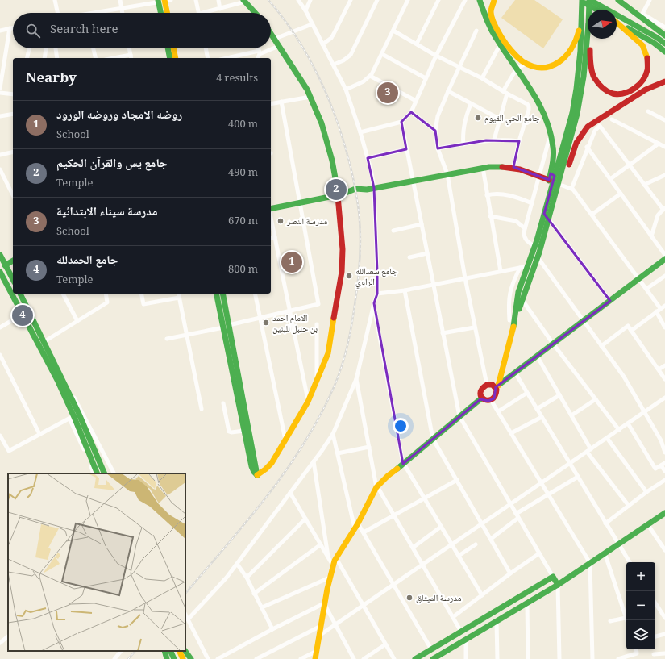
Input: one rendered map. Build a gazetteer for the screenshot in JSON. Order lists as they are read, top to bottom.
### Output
{
  "places": [
    "جامع الحي القيوم",
    "مدرسة النصر",
    "جامع سعدالله الراوي",
    "الامام احمد بن حنبل للبنين",
    "مدرسة الميثاق"
  ],
  "north": "right",
  "page": {
    "search": "Search here",
    "heading": ["Nearby", "4 results"],
    "pins": [
      "3",
      "2",
      "1",
      "4"
    ],
    "list": [
      {
        "mark": "1",
        "name": "روضه الامجاد وروضه الورود",
        "note": "School",
        "value": "400 m"
      },
      {
        "mark": "2",
        "name": "جامع يس والقرآن الحكيم",
        "note": "Temple",
        "value": "490 m"
      },
      {
        "mark": "3",
        "name": "مدرسة سيناء الابتدائية",
        "note": "School",
        "value": "670 m"
      },
      {
        "mark": "4",
        "name": "جامع الحمدلله",
        "note": "Temple",
        "value": "800 m"
      }
    ],
    "map_buttons": ["+", "−"]
  }
}
